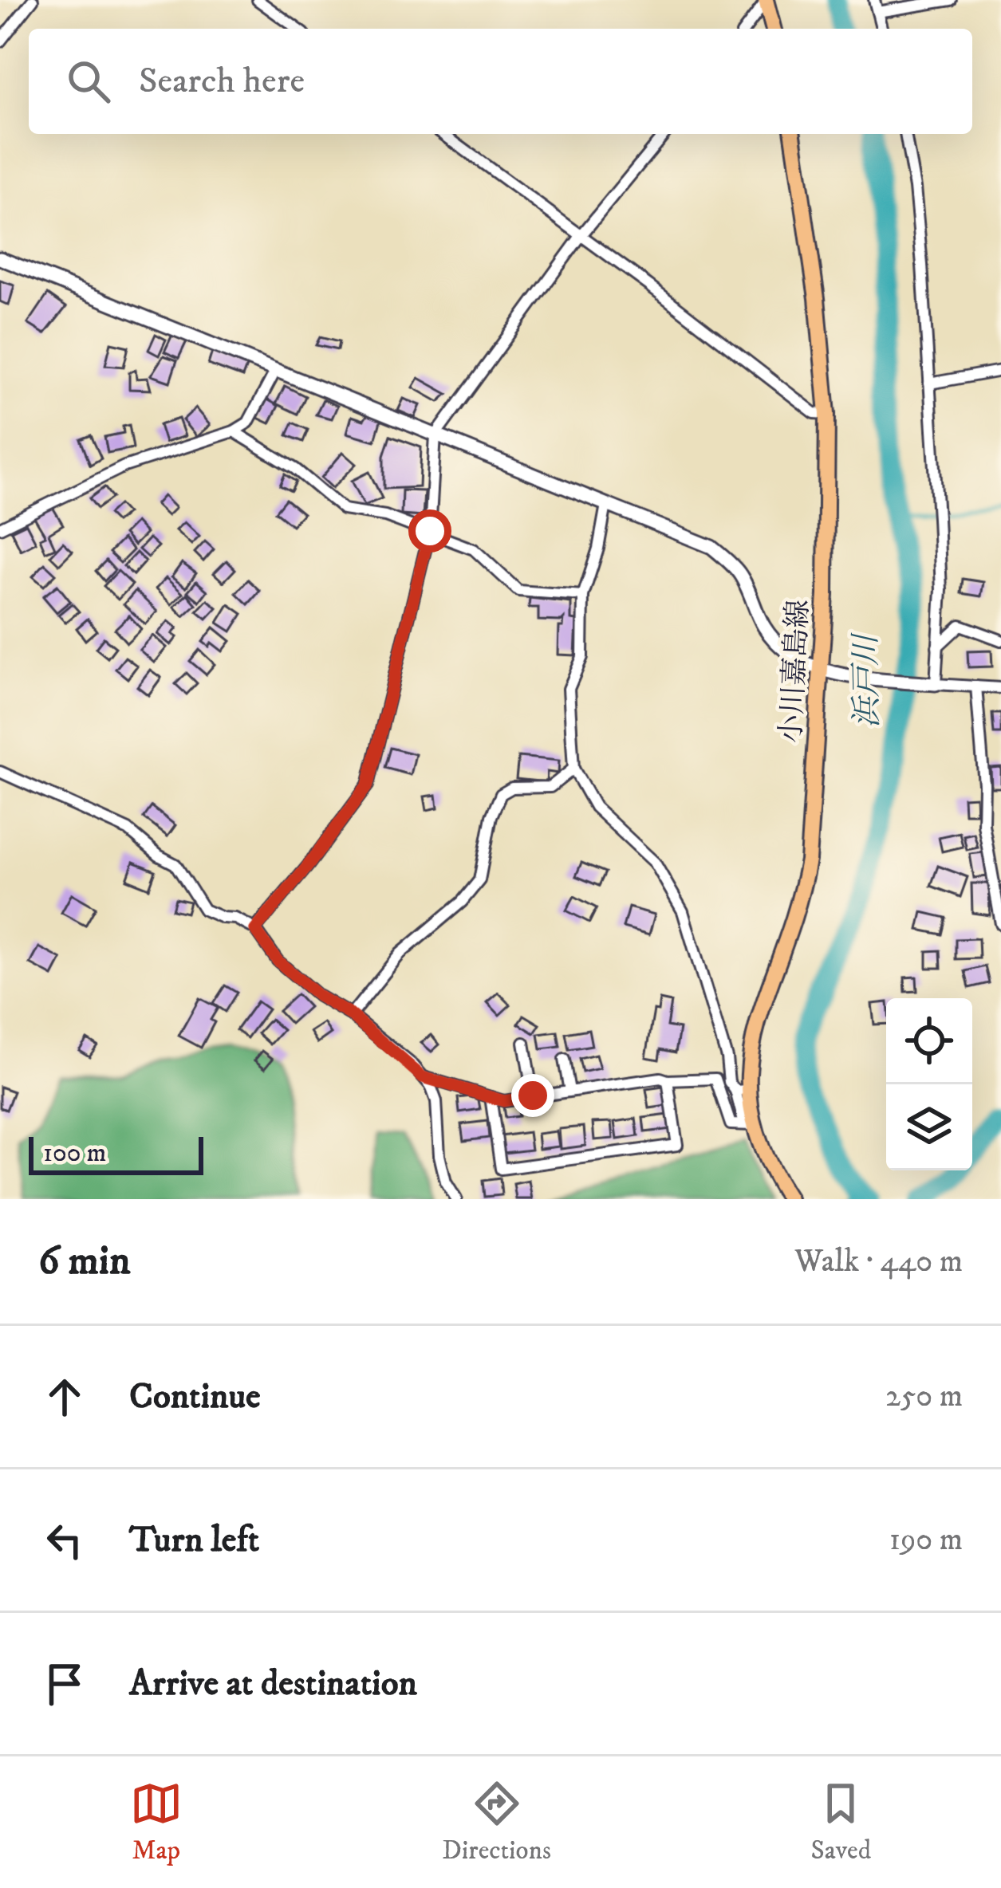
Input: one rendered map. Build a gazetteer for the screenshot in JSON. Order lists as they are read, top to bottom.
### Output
{
  "streets": {
    "main road": ["小川嘉島線"]
  },
  "water": ["浜戸川"],
  "scale_bar": "100 m",
  "page": {
    "search": "Search here",
    "scale": "100 m",
    "heading": ["6 min", "Walk · 440 m"],
    "list": [
      ["Continue", "250 m"],
      ["Turn left", "190 m"],
      "Arrive at destination"
    ],
    "nav": ["Map", "Directions", "Saved"]
  }
}
